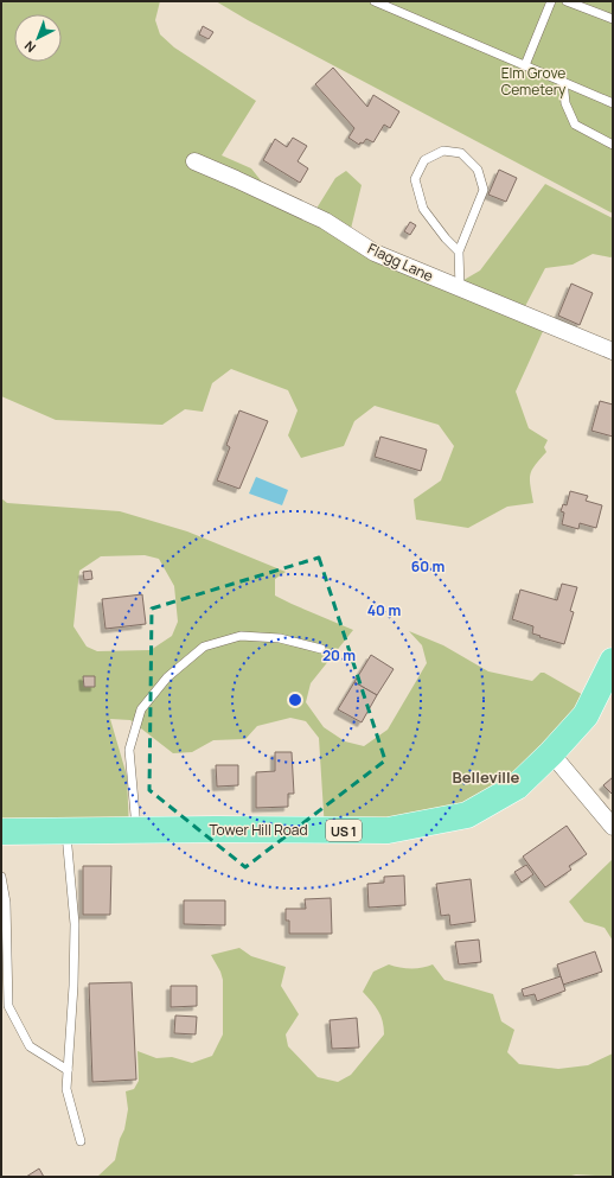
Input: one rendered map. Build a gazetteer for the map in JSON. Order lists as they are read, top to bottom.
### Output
{
  "streets": {
    "main road": ["Tower Hill Road", "US 1"],
    "street": ["Flagg Lane"]
  },
  "districts": ["Belleville"],
  "parks": ["Elm Grove Cemetery"],
  "north": "bottom left",
  "rings": ["60 m", "40 m", "20 m"]
}
